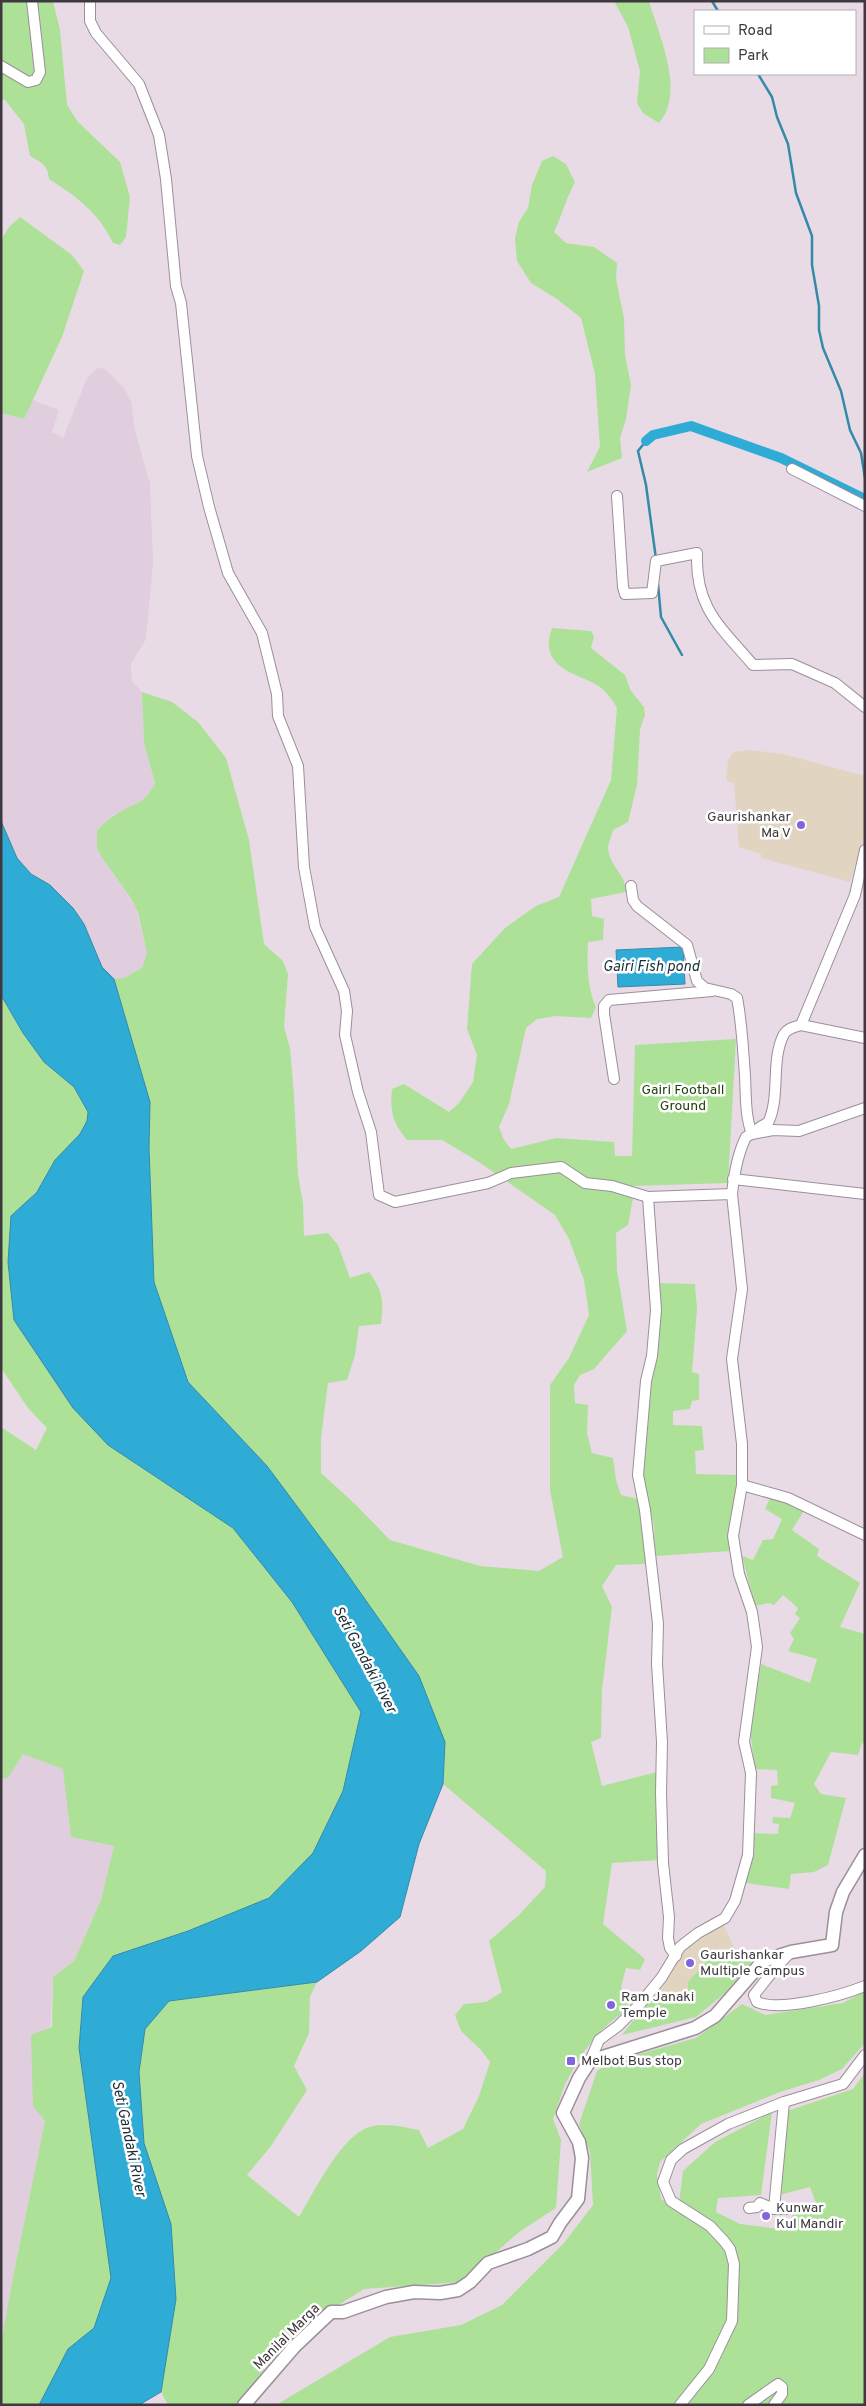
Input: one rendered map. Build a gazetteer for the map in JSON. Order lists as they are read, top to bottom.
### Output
{
  "streets": {
    "street": ["Manilal Marga"]
  },
  "water": ["Gairi Fish pond", "Seti Gandaki River"],
  "parks": ["Gairi Football Ground"],
  "places": {
    "other": [
      "Gaurishankar Ma V",
      "Gaurishankar Multiple Campus",
      "Ram Janaki Temple",
      "Kunwar Kul Mandir"
    ],
    "transit": ["Melbot Bus stop"]
  },
  "legend": ["Road", "Park"]
}
